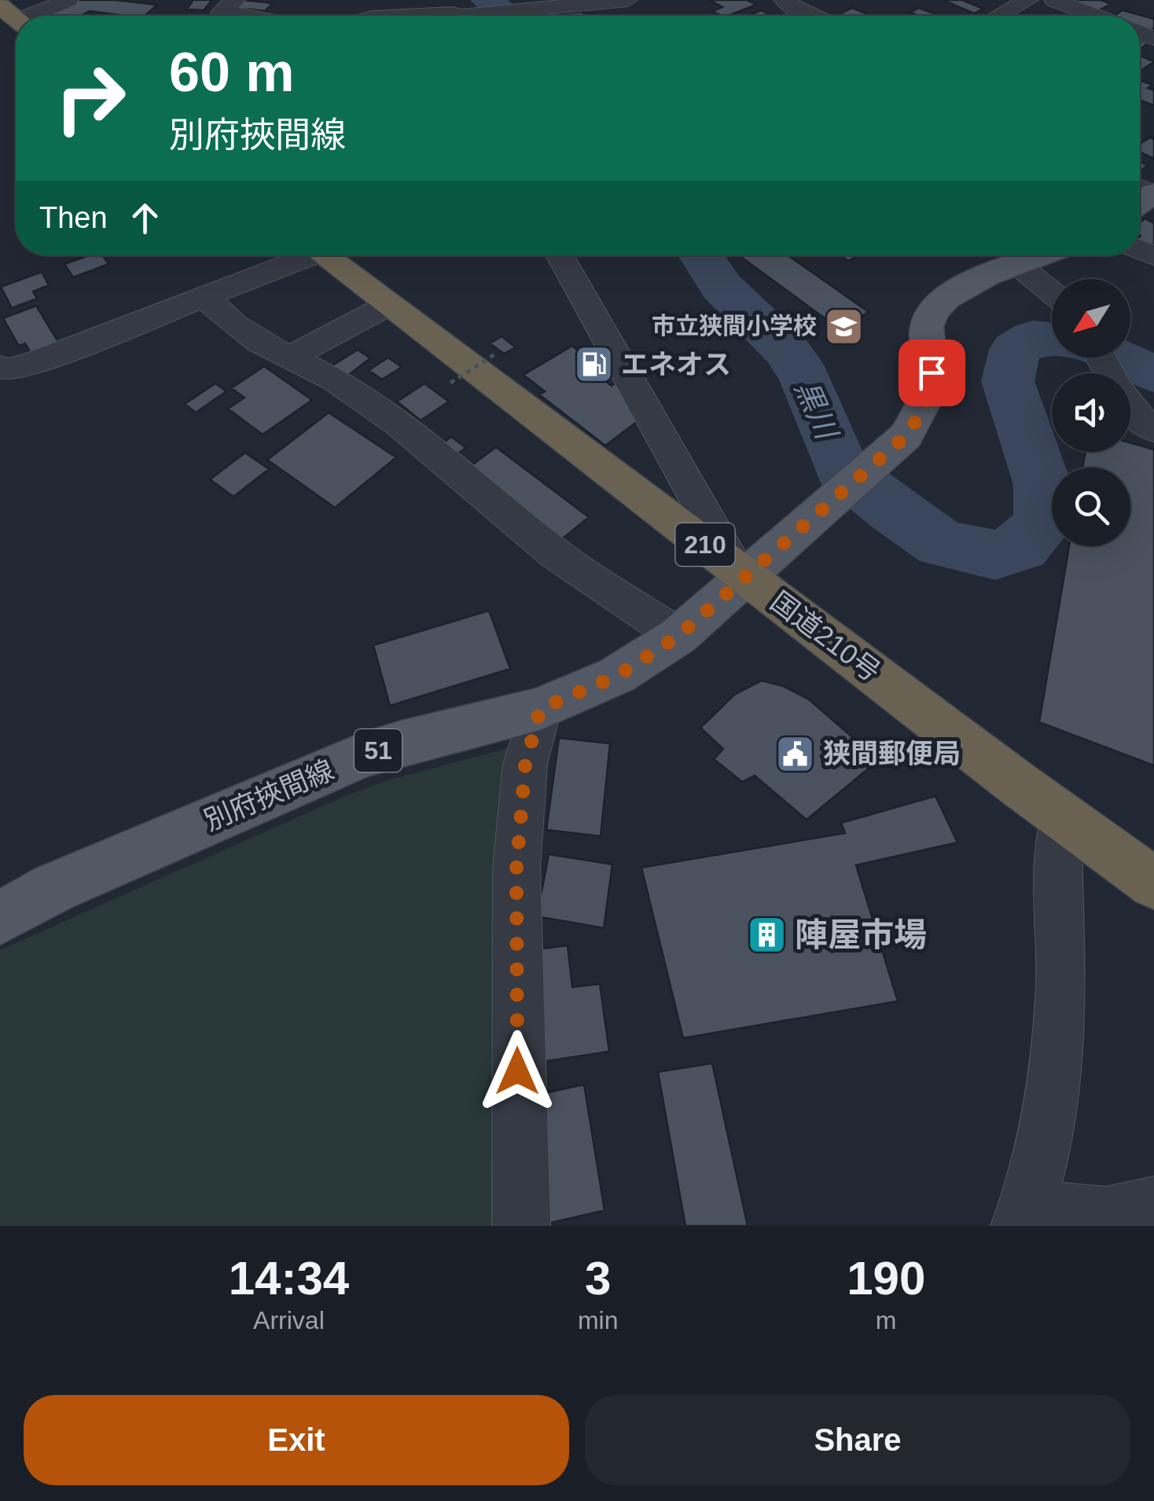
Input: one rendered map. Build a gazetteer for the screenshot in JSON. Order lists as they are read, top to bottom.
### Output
{
  "streets": {
    "highway": ["210", "国道210号"],
    "main road": ["51", "別府挾間線"]
  },
  "crossings": [
    ["国道210号", "別府挾間線"]
  ],
  "water": ["黒川"],
  "places": {
    "school or university": ["市立狭間小学校"],
    "fuel station": ["エネオス"],
    "public building": ["狭間郵便局"],
    "building": ["陣屋市場"]
  },
  "north": "bottom left",
  "page": {
    "turn": ["60 m", "別府挾間線"],
    "then": "Then",
    "eta": [
      "14:34",
      "Arrival",
      "3",
      "min",
      "190",
      "m"
    ],
    "buttons": ["Exit", "Share"]
  }
}
